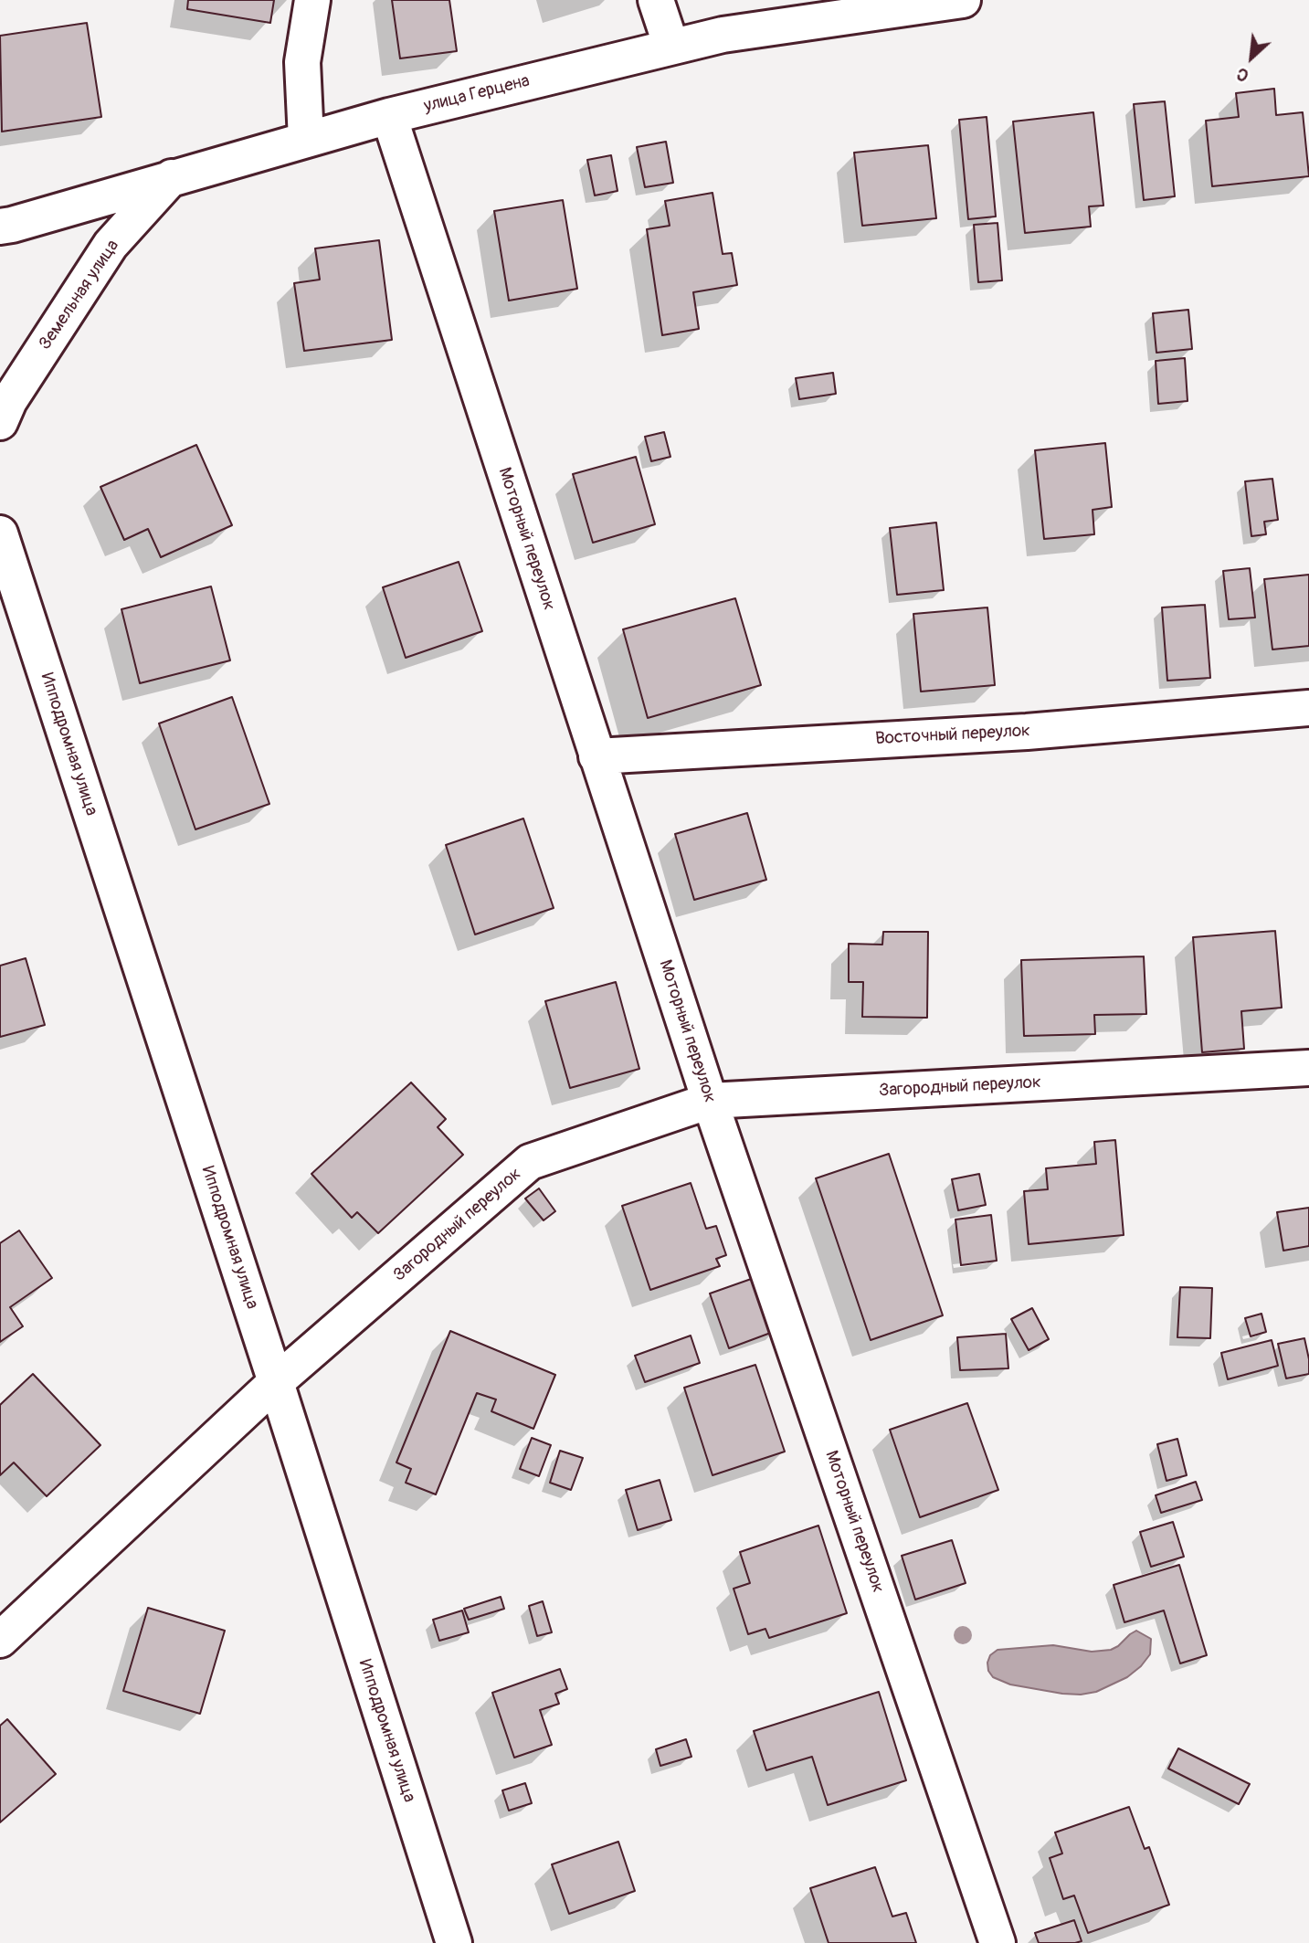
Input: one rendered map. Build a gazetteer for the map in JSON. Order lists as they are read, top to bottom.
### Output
{
  "streets": {
    "street": [
      "улица Герцена",
      "Земельная улица",
      "Моторный переулок",
      "Восточный переулок",
      "Ипподромная улица",
      "Загородный переулок"
    ]
  },
  "crossings": [
    ["улица Герцена", "Земельная улица"],
    ["улица Герцена", "Моторный переулок"],
    ["Моторный переулок", "Восточный переулок"],
    ["Моторный переулок", "Загородный переулок"],
    ["Ипподромная улица", "Загородный переулок"]
  ],
  "north": "bottom left"
}
